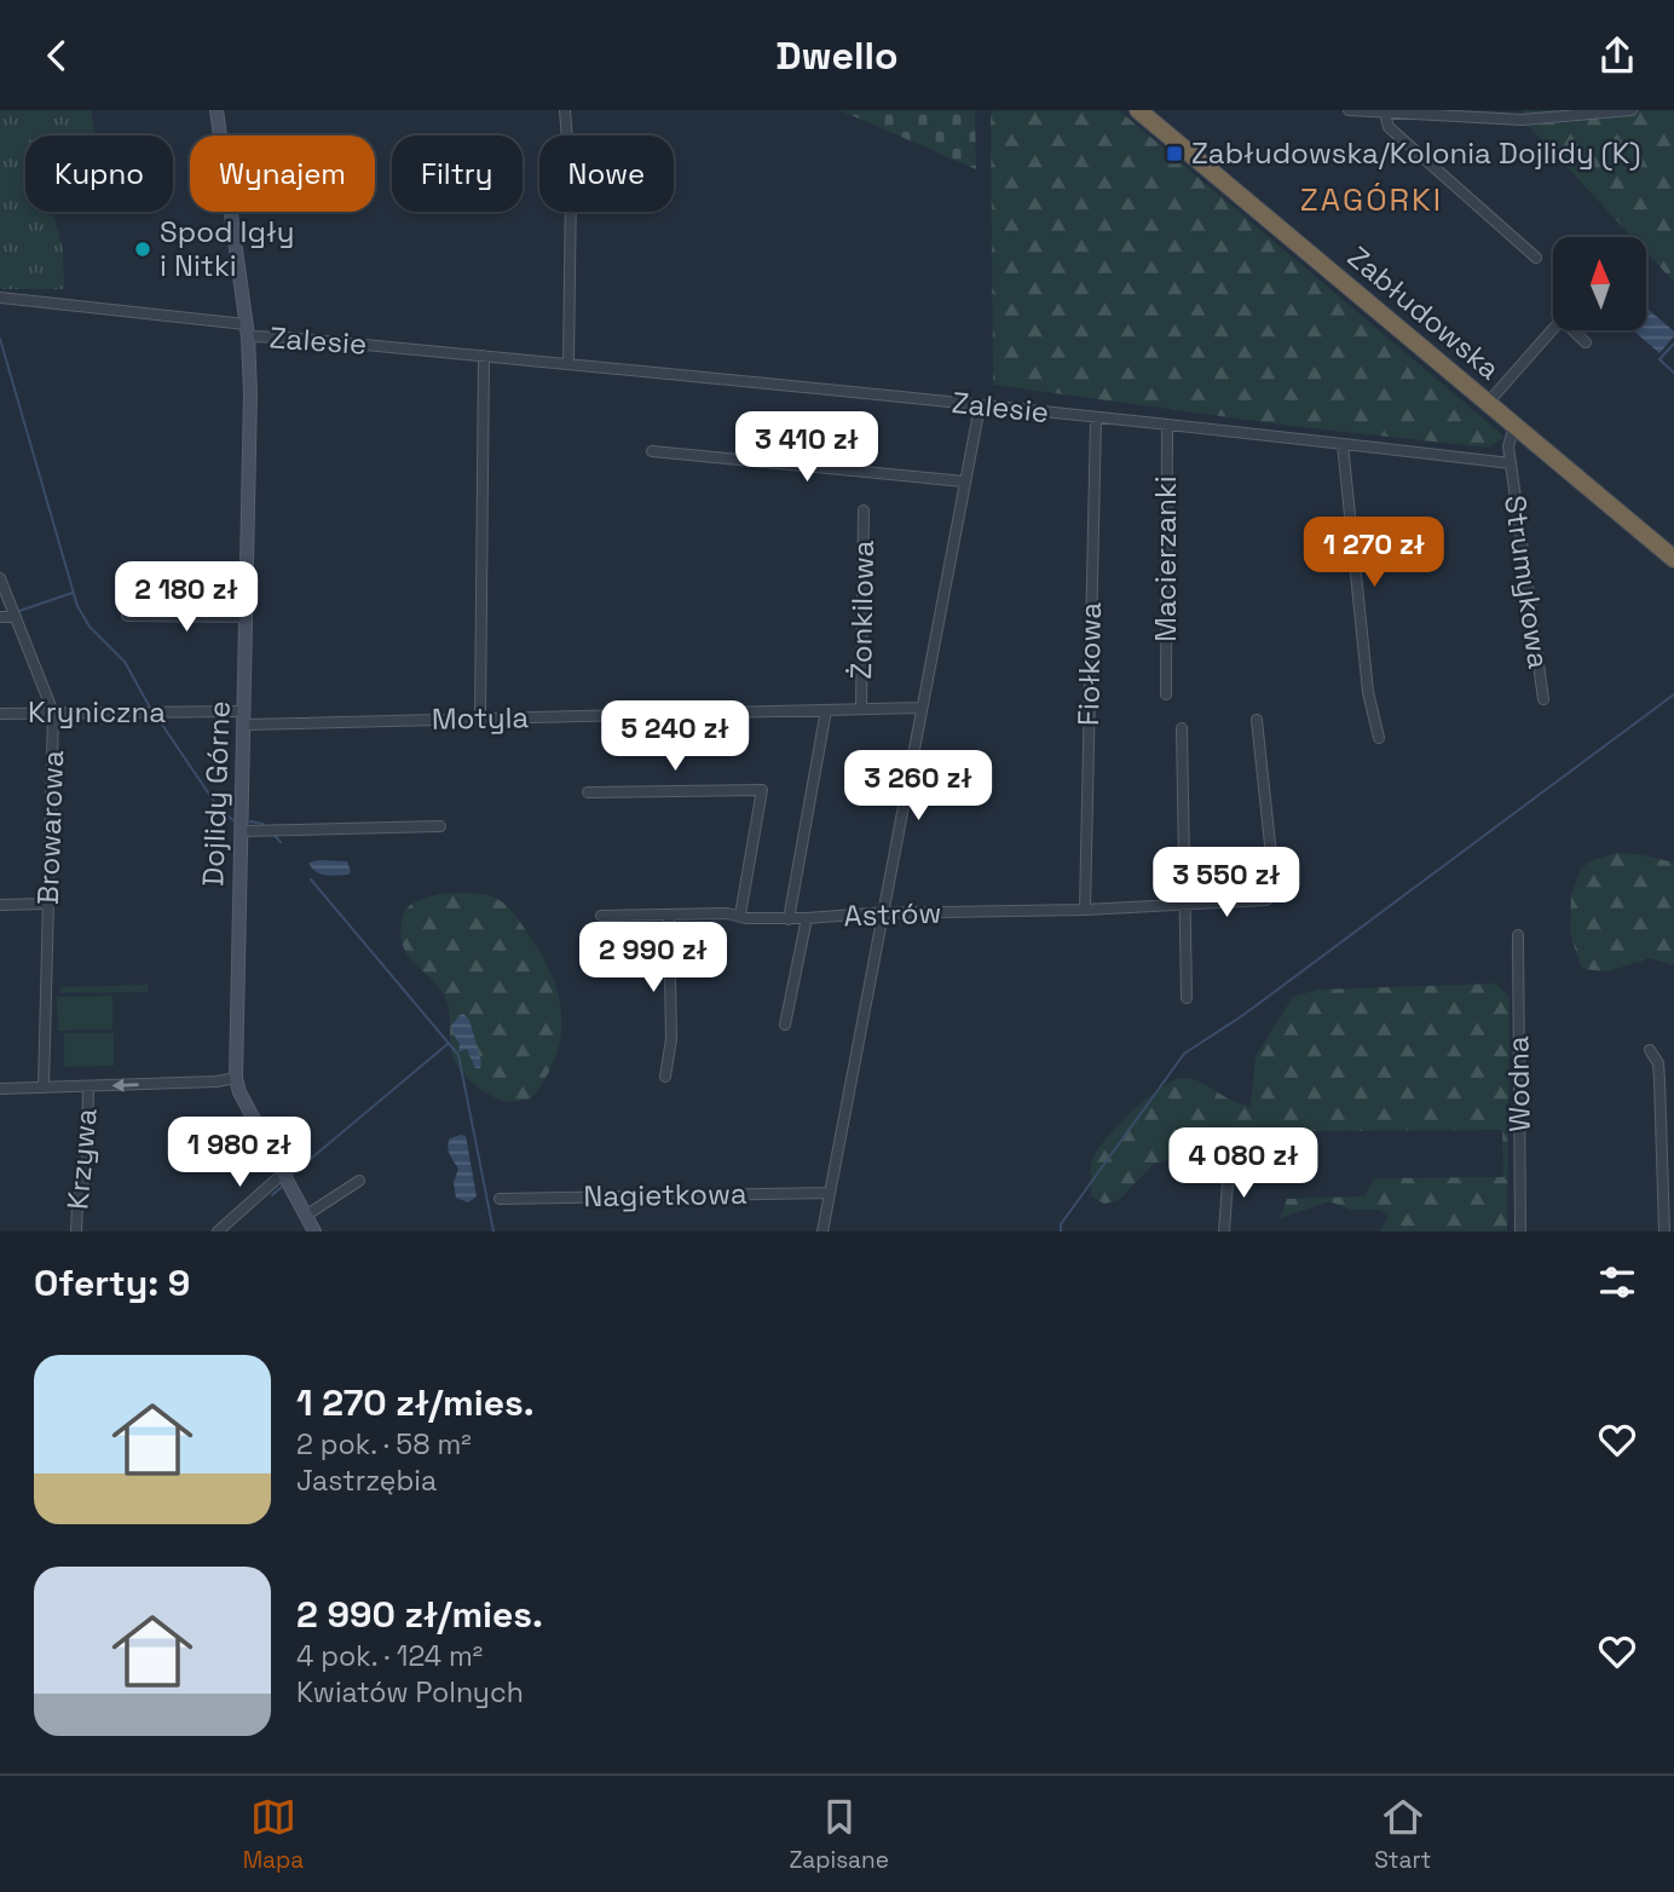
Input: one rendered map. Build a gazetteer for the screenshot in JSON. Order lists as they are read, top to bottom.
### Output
{
  "streets": {
    "highway": ["Zabłudowska"],
    "street": [
      "Zalesie",
      "Macierzanki",
      "Strumykowa",
      "Żonkilowa",
      "Fiołkowa",
      "Kryniczna",
      "Motyla",
      "Dojlidy Górne",
      "Browarowa",
      "Astrów",
      "Wodna",
      "Krzywa",
      "Nagietkowa"
    ]
  },
  "crossings": [
    ["Zalesie", "Macierzanki"],
    ["Zalesie", "Strumykowa"],
    ["Zalesie", "Fiołkowa"],
    ["Zalesie", "Dojlidy Górne"],
    ["Żonkilowa", "Motyla"],
    ["Fiołkowa", "Astrów"],
    ["Kryniczna", "Motyla"],
    ["Kryniczna", "Dojlidy Górne"],
    ["Kryniczna", "Browarowa"],
    ["Motyla", "Dojlidy Górne"]
  ],
  "districts": ["ZAGÓRKI"],
  "places": {
    "transit": ["Zabłudowska/Kolonia Dojlidy (K)"],
    "other": ["Spod Igły i Nitki"]
  },
  "north": "top",
  "page": {
    "header": "Dwello",
    "chip": [
      "Kupno",
      "Wynajem",
      "Filtry",
      "Nowe"
    ],
    "price": [
      "3 410 zł",
      "1 270 zł",
      "2 180 zł",
      "5 240 zł",
      "3 260 zł",
      "3 550 zł",
      "2 990 zł",
      "1 980 zł",
      "4 080 zł"
    ],
    "heading": "Oferty: 9",
    "list": [
      {
        "name": "1 270 zł/mies.",
        "note": "2 pok. · 58 m² · Jastrzębia"
      },
      {
        "name": "2 990 zł/mies.",
        "note": "4 pok. · 124 m² · Kwiatów Polnych"
      }
    ],
    "tabs": ["Mapa", "Zapisane", "Start"]
  }
}
